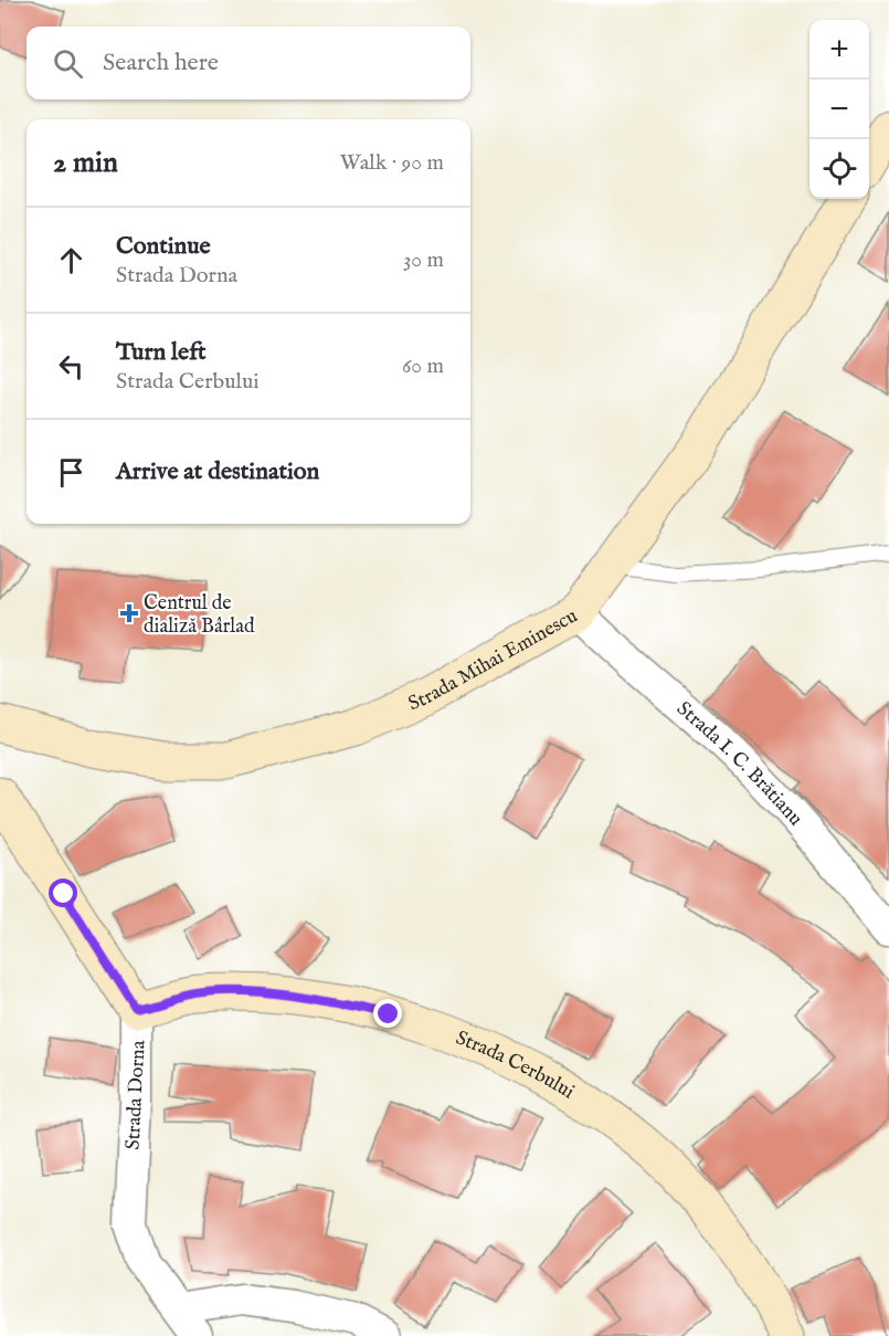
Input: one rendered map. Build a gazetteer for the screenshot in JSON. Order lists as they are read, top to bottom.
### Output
{
  "streets": {
    "main road": ["Strada Mihai Eminescu", "Strada Cerbului"],
    "street": ["Strada I. C. Brătianu", "Strada Dorna"]
  },
  "crossings": [
    ["Strada Mihai Eminescu", "Strada I. C. Brătianu"],
    ["Strada Cerbului", "Strada Dorna"]
  ],
  "places": {
    "health": ["Centrul de dializă Bârlad"]
  },
  "page": {
    "map_buttons": ["+", "−"],
    "search": "Search here",
    "heading": ["2 min", "Walk · 90 m"],
    "list": [
      ["Continue", "Strada Dorna", "30 m"],
      ["Turn left", "Strada Cerbului", "60 m"],
      "Arrive at destination"
    ]
  }
}
